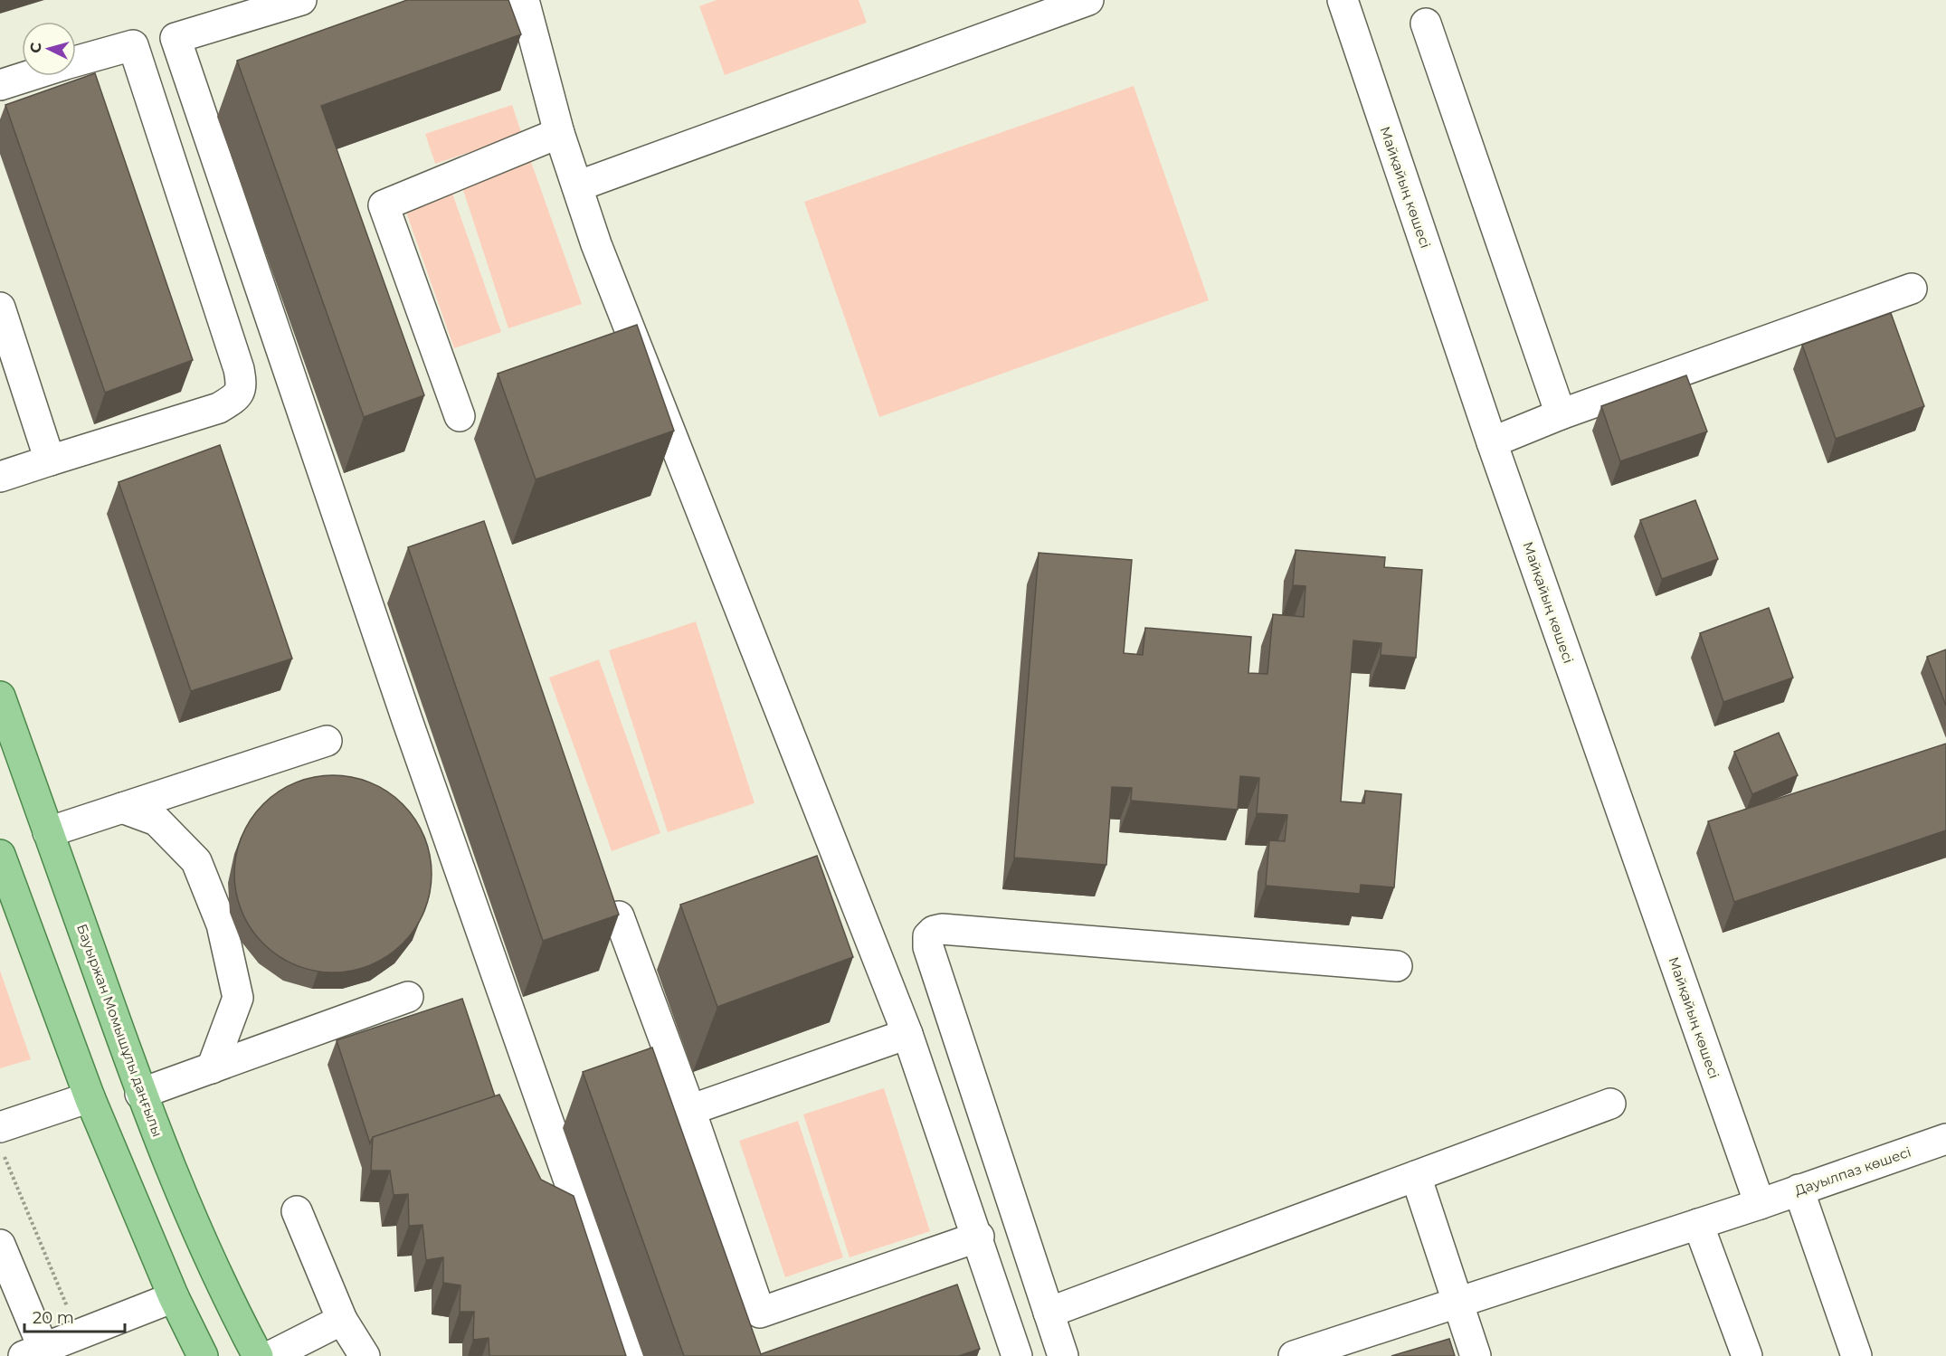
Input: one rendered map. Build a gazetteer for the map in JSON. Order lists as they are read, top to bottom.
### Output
{
  "streets": {
    "main road": ["Бауыржан Момышұлы даңғылы"],
    "street": ["Майқайың көшесі", "Дауылпаз көшесі"]
  },
  "crossings": [
    ["Майқайың көшесі", "Дауылпаз көшесі"]
  ],
  "scale_bar": "20 m",
  "north": "left"
}
